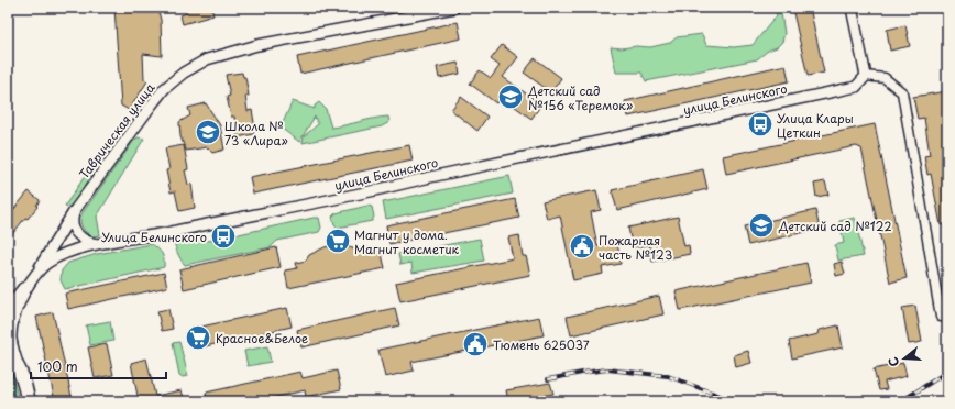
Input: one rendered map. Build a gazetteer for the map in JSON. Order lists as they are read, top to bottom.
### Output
{
  "streets": {
    "street": ["улица Белинского", "Таврическая улица"]
  },
  "crossings": [
    ["улица Белинского", "Таврическая улица"]
  ],
  "places": {
    "school or university": ["Детский сад №156 «Теремок»", "Школа № 73 «Лира»", "Детский сад №122"],
    "bus stop": ["Улица Клары Цеткин", "Улица Белинского"],
    "supermarket": ["Магнит у дома. Магнит косметик", "Красное&Белое"],
    "public building": ["Пожарная часть №123", "Тюмень 625037"]
  },
  "scale_bar": "100 m",
  "north": "left"
}
